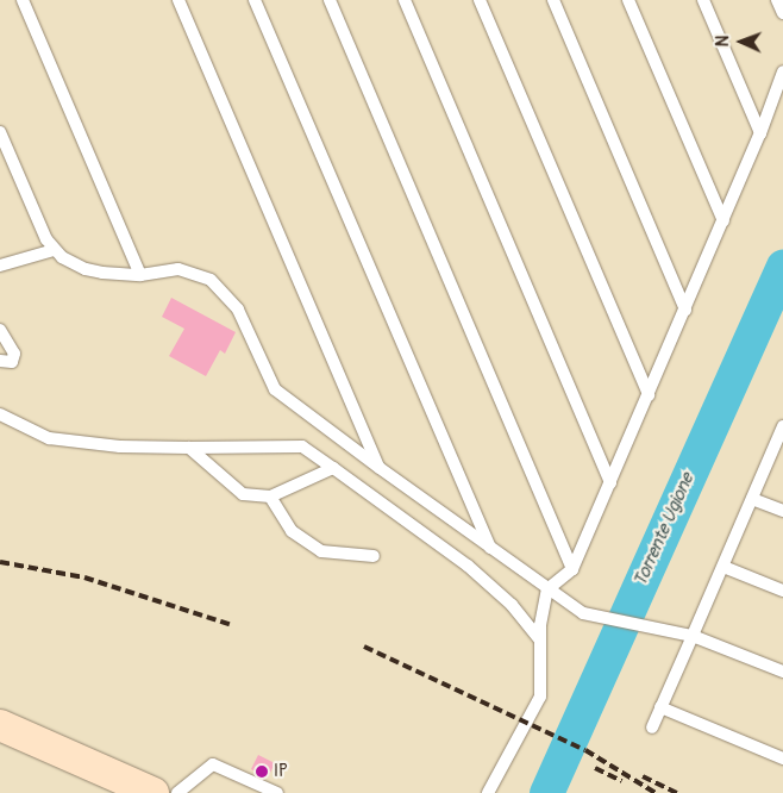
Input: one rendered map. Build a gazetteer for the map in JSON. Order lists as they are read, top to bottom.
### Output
{
  "water": ["Torrente Ugione"],
  "places": ["IP"],
  "north": "left"
}
